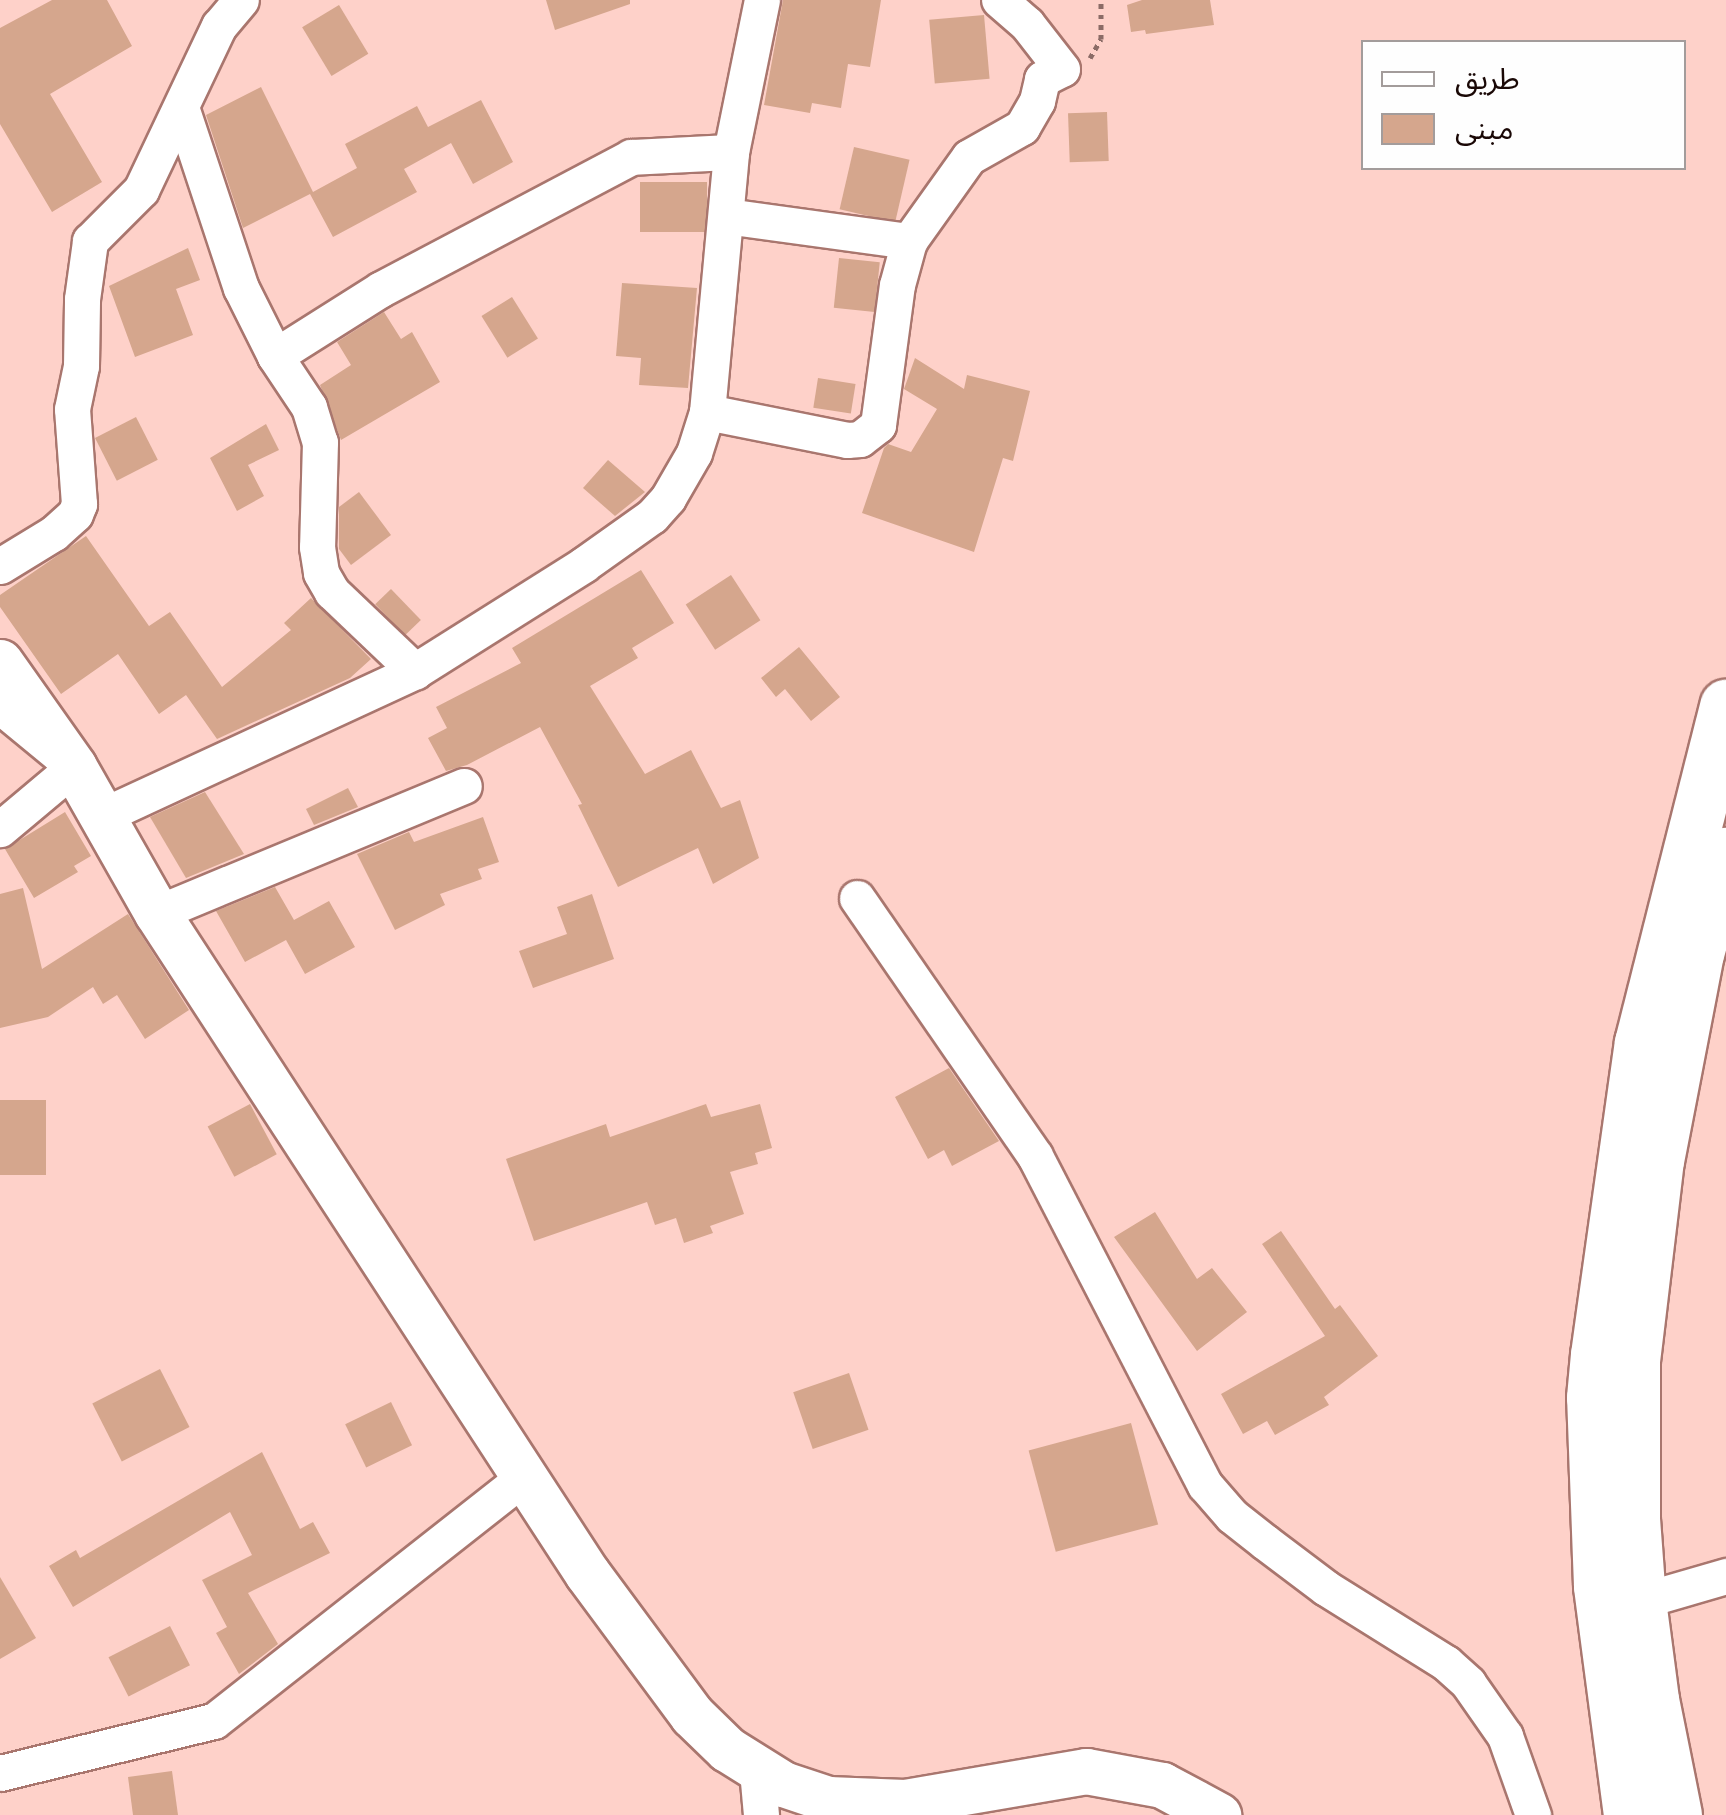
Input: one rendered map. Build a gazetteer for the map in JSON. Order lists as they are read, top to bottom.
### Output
{
  "legend": ["طريق", "مبنى"]
}
